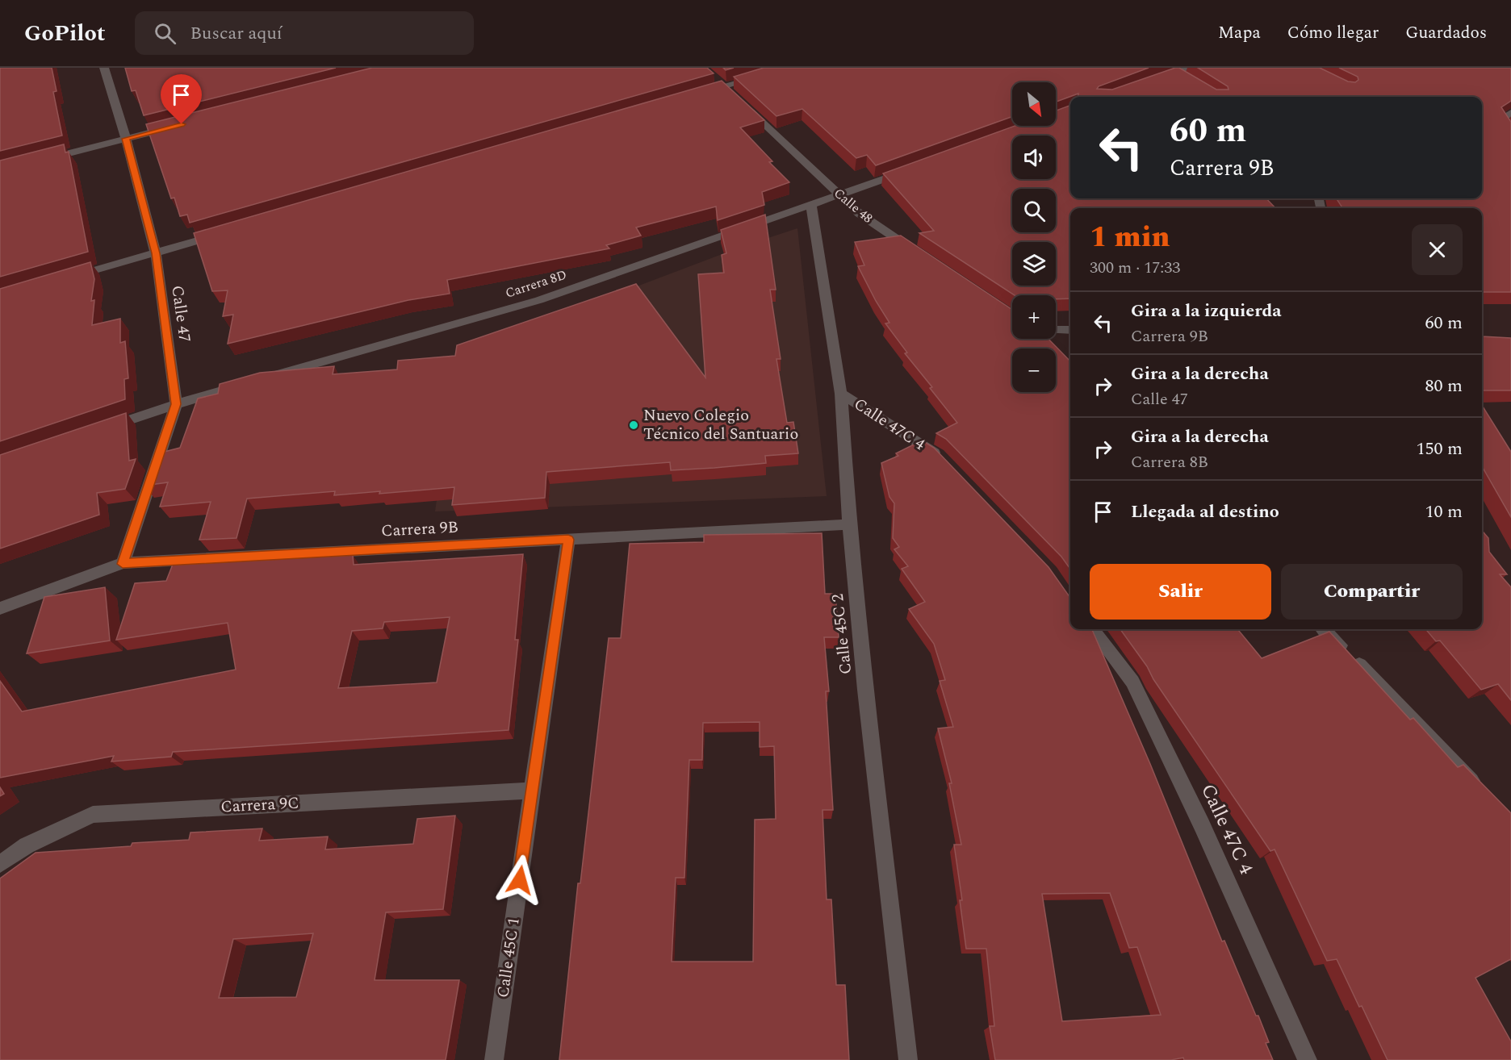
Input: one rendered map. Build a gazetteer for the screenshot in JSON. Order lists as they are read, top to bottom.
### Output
{
  "streets": {
    "street": [
      "Calle 48",
      "Carrera 8D",
      "Calle 47",
      "Calle 47C 4",
      "Carrera 9B",
      "Calle 45C 2",
      "Carrera 9C",
      "Calle 45C 1"
    ]
  },
  "crossings": [
    ["Calle 48", "Carrera 8D"],
    ["Carrera 8D", "Calle 45C 2"],
    ["Calle 47", "Carrera 9B"],
    ["Calle 47C 4", "Calle 45C 2"],
    ["Carrera 9B", "Calle 45C 2"],
    ["Carrera 9B", "Calle 45C 1"],
    ["Carrera 9C", "Calle 45C 1"]
  ],
  "places": ["Nuevo Colegio Técnico del Santuario"],
  "north": "bottom right",
  "page": {
    "header": "GoPilot",
    "search": "Buscar aquí",
    "nav": ["Mapa", "Cómo llegar", "Guardados"],
    "map_buttons": ["+", "−"],
    "turn": ["60 m", "Carrera 9B"],
    "heading": ["1 min", "300 m · 17:33"],
    "list": [
      {
        "name": "Gira a la izquierda",
        "note": "Carrera 9B",
        "value": "60 m"
      },
      {
        "name": "Gira a la derecha",
        "note": "Calle 47",
        "value": "80 m"
      },
      {
        "name": "Gira a la derecha",
        "note": "Carrera 8B",
        "value": "150 m"
      },
      {
        "name": "Llegada al destino",
        "value": "10 m"
      }
    ],
    "buttons": ["Salir", "Compartir"]
  }
}
